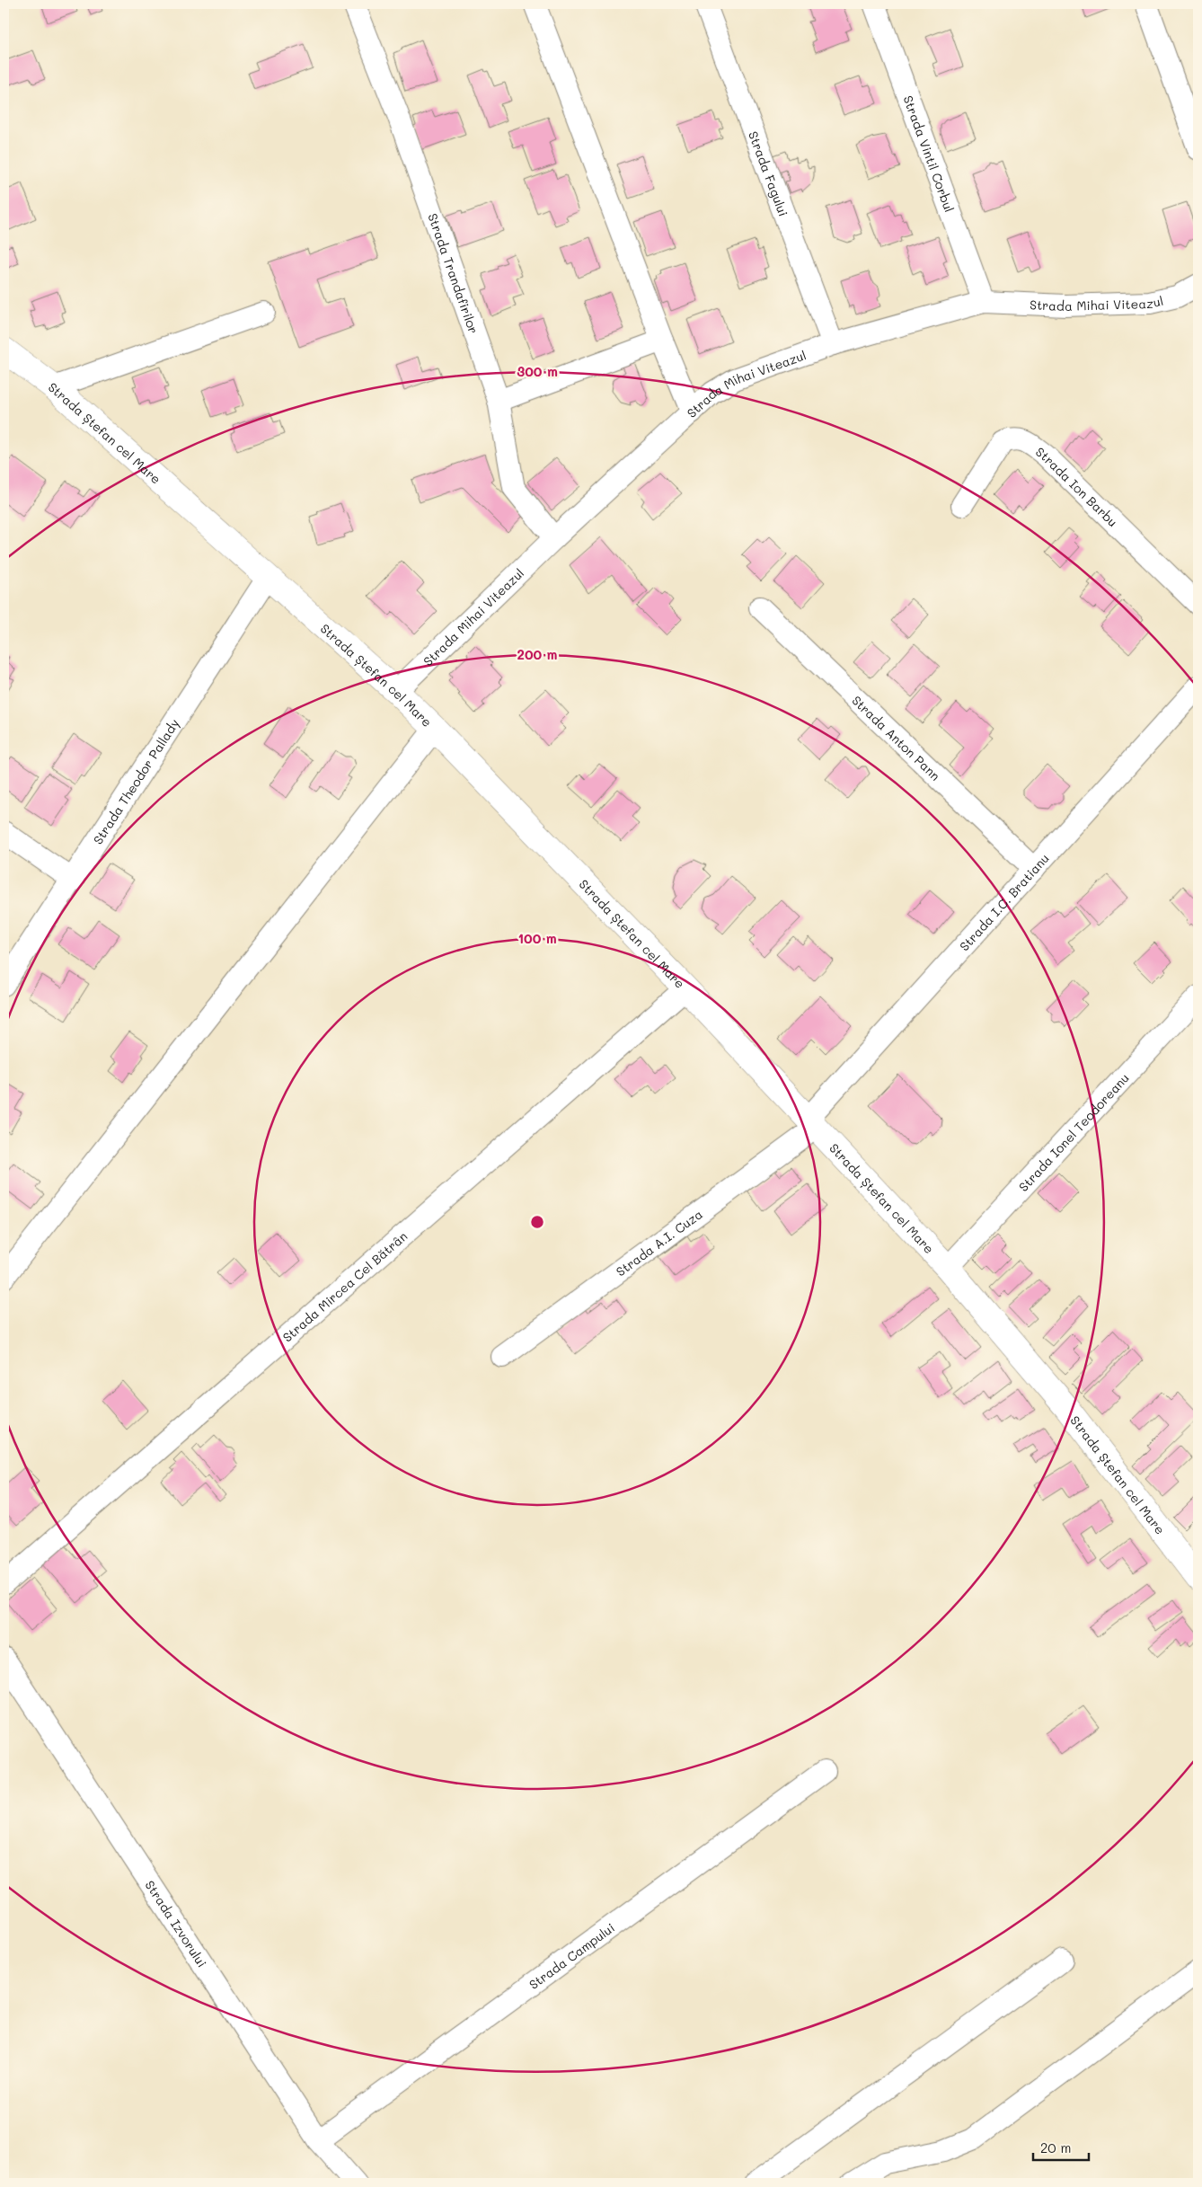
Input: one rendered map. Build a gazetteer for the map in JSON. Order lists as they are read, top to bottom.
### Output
{
  "streets": {
    "street": [
      "Strada Vintil Corbul",
      "Strada Fagului",
      "Strada Trandafirilor",
      "Strada Mihai Viteazul",
      "Strada Ștefan cel Mare",
      "Strada Ion Barbu",
      "Strada Anton Pann",
      "Strada Theodor Pallady",
      "Strada I.C. Bratianu",
      "Strada Ionel Teodoreanu",
      "Strada A.I. Cuza",
      "Strada Mircea Cel Bătrân",
      "Strada Izvorului",
      "Strada Campului"
    ]
  },
  "crossings": [
    ["Strada Vintil Corbul", "Strada Mihai Viteazul"],
    ["Strada Fagului", "Strada Mihai Viteazul"],
    ["Strada Trandafirilor", "Strada Mihai Viteazul"],
    ["Strada Mihai Viteazul", "Strada Ștefan cel Mare"],
    ["Strada Ștefan cel Mare", "Strada Theodor Pallady"],
    ["Strada Ștefan cel Mare", "Strada I.C. Bratianu"],
    ["Strada Ștefan cel Mare", "Strada Ionel Teodoreanu"],
    ["Strada Ștefan cel Mare", "Strada A.I. Cuza"],
    ["Strada Ștefan cel Mare", "Strada Mircea Cel Bătrân"],
    ["Strada Anton Pann", "Strada I.C. Bratianu"],
    ["Strada I.C. Bratianu", "Strada A.I. Cuza"],
    ["Strada Izvorului", "Strada Campului"]
  ],
  "scale_bar": "20 m",
  "rings": ["300 m", "200 m", "100 m"]
}
